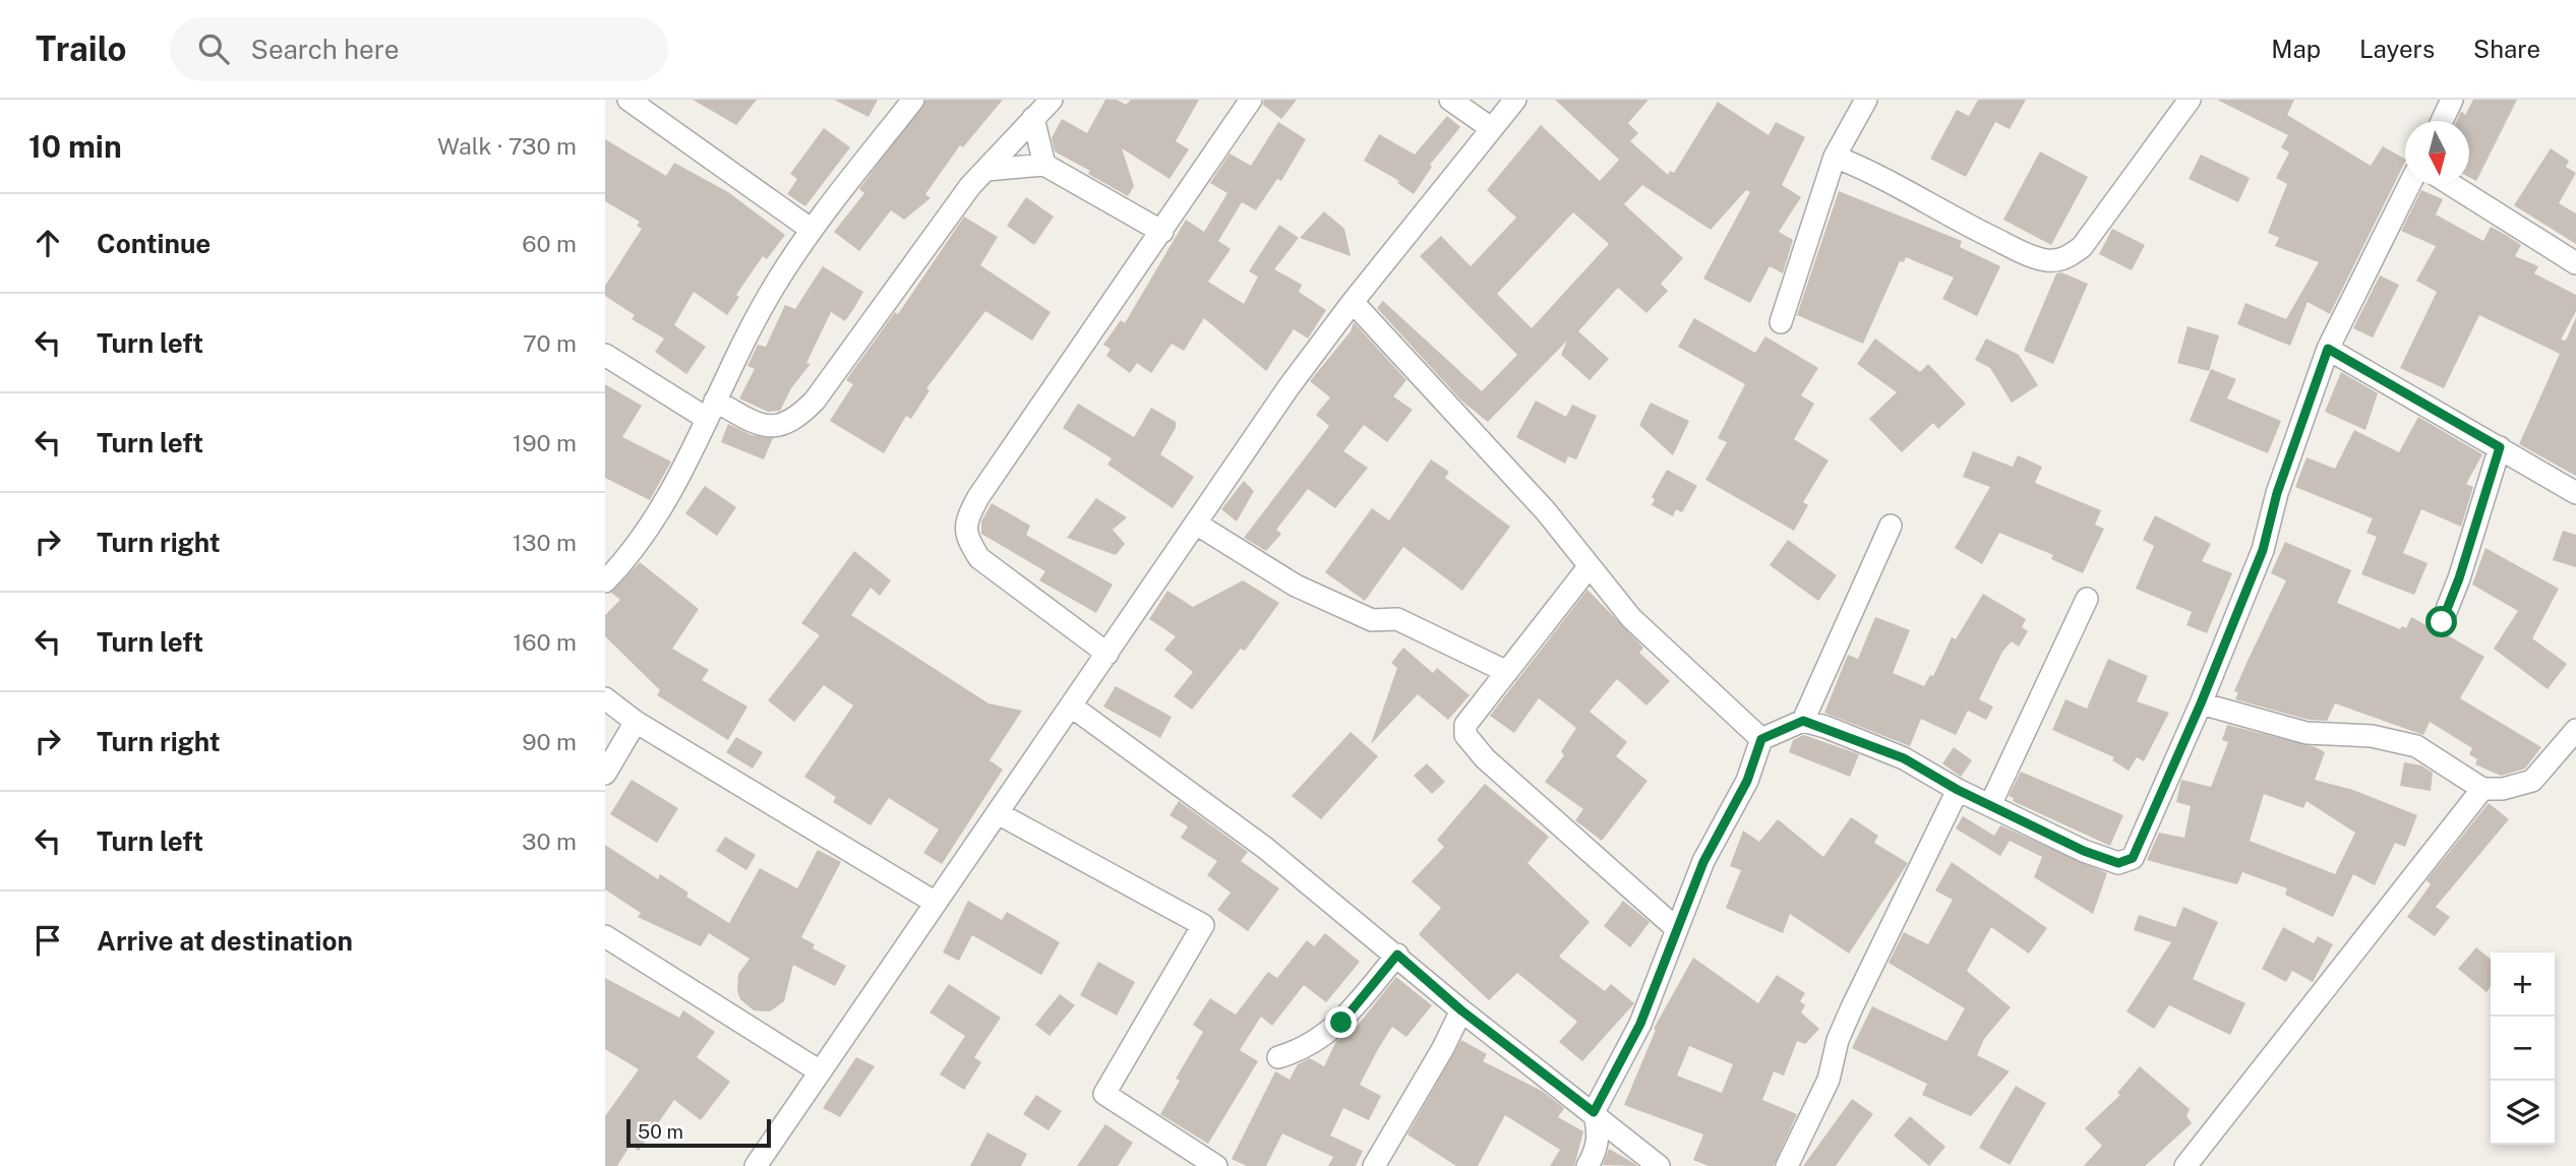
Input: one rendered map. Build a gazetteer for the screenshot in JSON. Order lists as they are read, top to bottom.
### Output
{
  "scale_bar": "50 m",
  "north": "bottom",
  "page": {
    "header": "Trailo",
    "search": "Search here",
    "nav": ["Map", "Layers", "Share"],
    "heading": ["10 min", "Walk · 730 m"],
    "list": [
      ["Continue", "60 m"],
      ["Turn left", "70 m"],
      ["Turn left", "190 m"],
      ["Turn right", "130 m"],
      ["Turn left", "160 m"],
      ["Turn right", "90 m"],
      ["Turn left", "30 m"],
      "Arrive at destination"
    ],
    "map_buttons": ["+", "−"],
    "scale": "50 m"
  }
}
